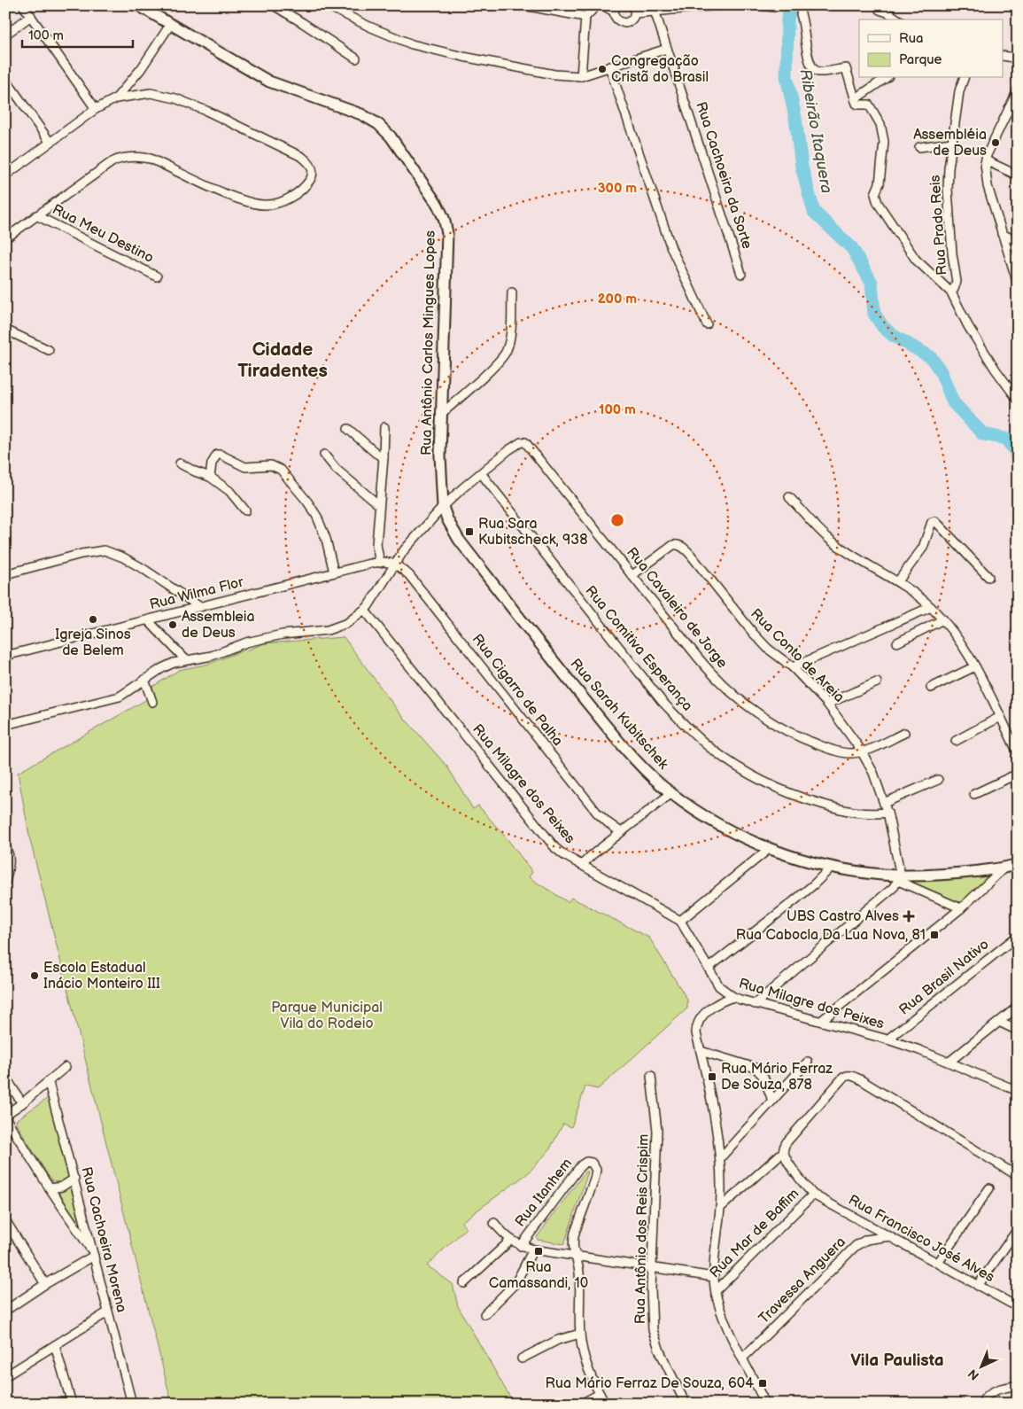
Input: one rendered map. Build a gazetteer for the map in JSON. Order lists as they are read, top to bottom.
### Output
{
  "streets": {
    "street": [
      "Rua Cachoeira da Sorte",
      "Rua Prado Reis",
      "Rua Meu Destino",
      "Rua Antônio Carlos Mingues Lopes",
      "Rua Wilma Flor",
      "Rua Cavaleiro de Jorge",
      "Rua Comitiva Esperança",
      "Rua Conto de Areia",
      "Rua Cigarro de Palha",
      "Rua Sarah Kubitschek",
      "Rua Milagre dos Peixes",
      "Rua Brasil Nativo",
      "Rua Itanhem",
      "Rua Antônio dos Reis Crispim",
      "Rua Mar de Baffim",
      "Rua Francisco José Alves",
      "Rua Cachoeira Morena",
      "Travessa Anguera"
    ]
  },
  "crossings": [
    ["Rua Antônio Carlos Mingues Lopes", "Rua Cavaleiro de Jorge"],
    ["Rua Antônio Carlos Mingues Lopes", "Rua Sarah Kubitschek"],
    ["Rua Wilma Flor", "Rua Cavaleiro de Jorge"],
    ["Rua Wilma Flor", "Rua Cigarro de Palha"],
    ["Rua Cavaleiro de Jorge", "Rua Comitiva Esperança"],
    ["Rua Cavaleiro de Jorge", "Rua Conto de Areia"],
    ["Rua Cavaleiro de Jorge", "Rua Cigarro de Palha"],
    ["Rua Cavaleiro de Jorge", "Rua Sarah Kubitschek"],
    ["Rua Cavaleiro de Jorge", "Rua Milagre dos Peixes"],
    ["Rua Comitiva Esperança", "Rua Conto de Areia"],
    ["Rua Conto de Areia", "Rua Sarah Kubitschek"],
    ["Rua Milagre dos Peixes", "Rua Brasil Nativo"],
    ["Rua Mar de Baffim", "Rua Francisco José Alves"],
    ["Rua Francisco José Alves", "Travessa Anguera"]
  ],
  "districts": ["Cidade Tiradentes", "Vila Paulista"],
  "water": ["Ribeirão Itaquera"],
  "parks": ["Parque Municipal Vila do Rodeio"],
  "places": {
    "other": [
      "Congregação Cristã do Brasil",
      "Assembléia de Deus",
      "Igreja Sinos de Belem",
      "Assembleia de Deus",
      "Escola Estadual Inácio Monteiro III"
    ],
    "transit": [
      "Rua Sara Kubitscheck, 938",
      "Rua Cabocla Da Lua Nova, 81",
      "Rua Mário Ferraz De Souza, 878",
      "Rua Camassandi, 10",
      "Rua Mário Ferraz De Souza, 604"
    ],
    "health": ["UBS Castro Alves"]
  },
  "legend": ["Rua", "Parque"],
  "scale_bar": "100 m",
  "north": "bottom left",
  "rings": ["300 m", "200 m", "100 m"]
}
